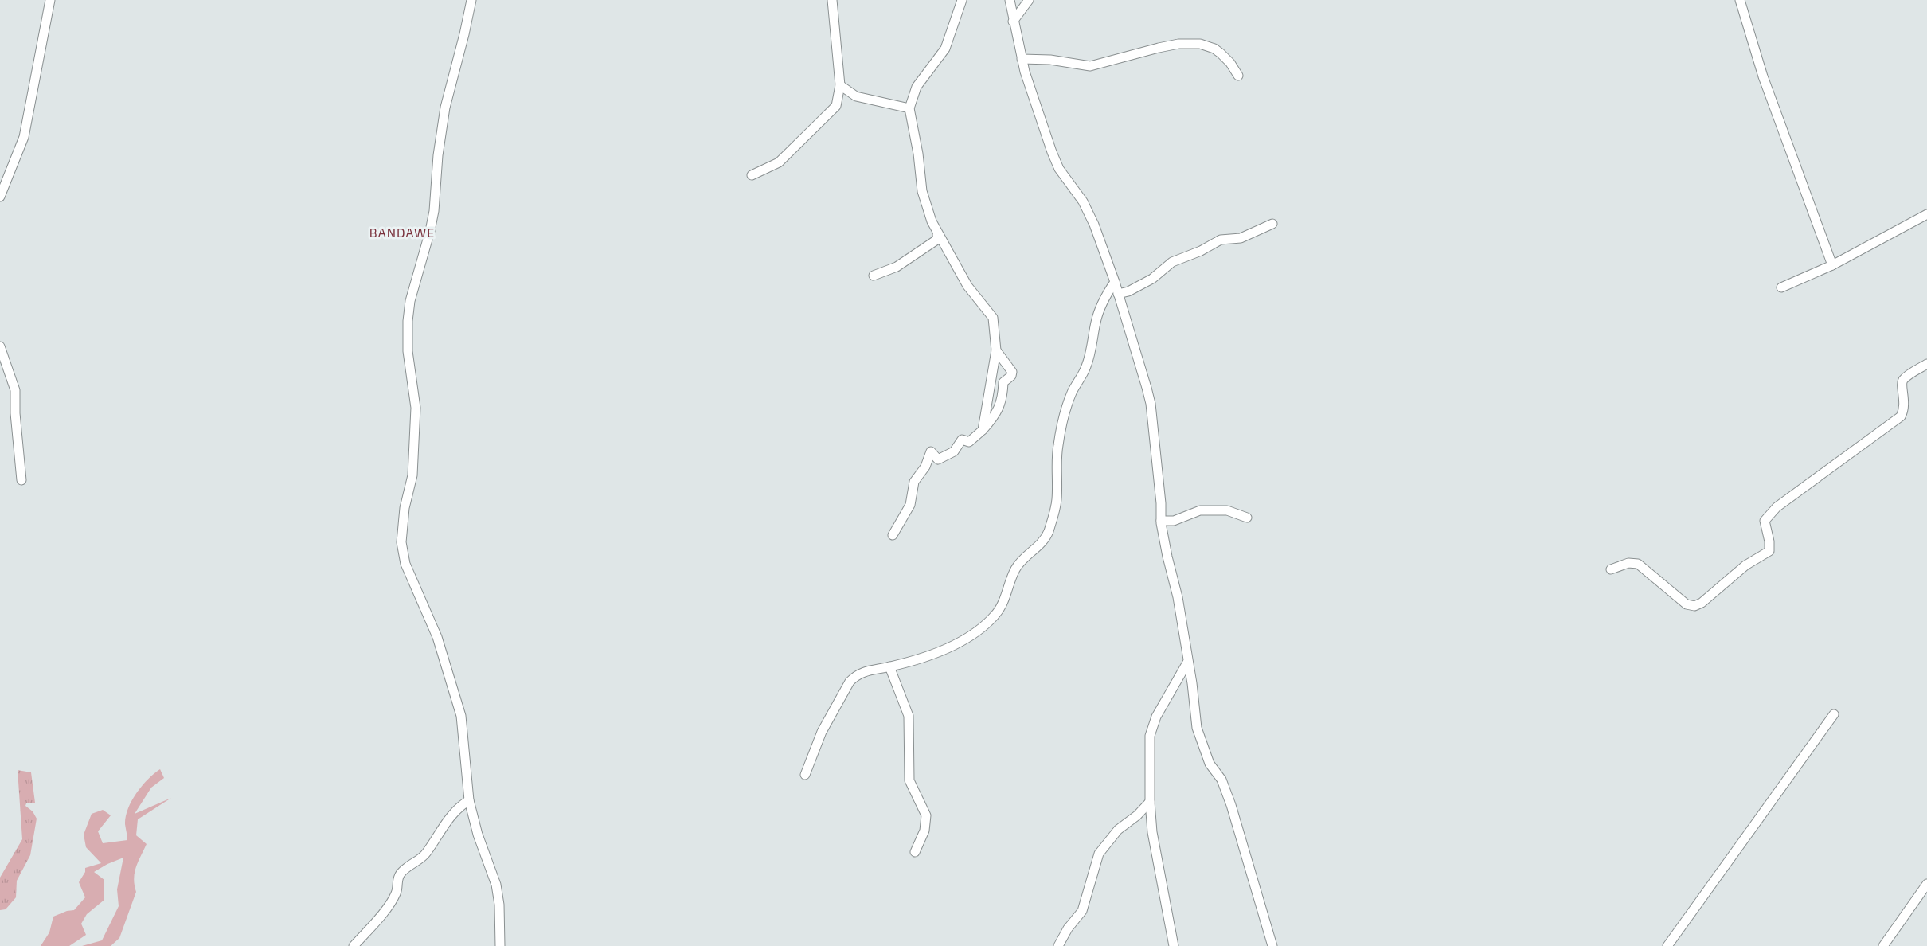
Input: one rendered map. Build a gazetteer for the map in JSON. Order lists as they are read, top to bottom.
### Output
{
  "districts": ["BANDAWE"]
}
